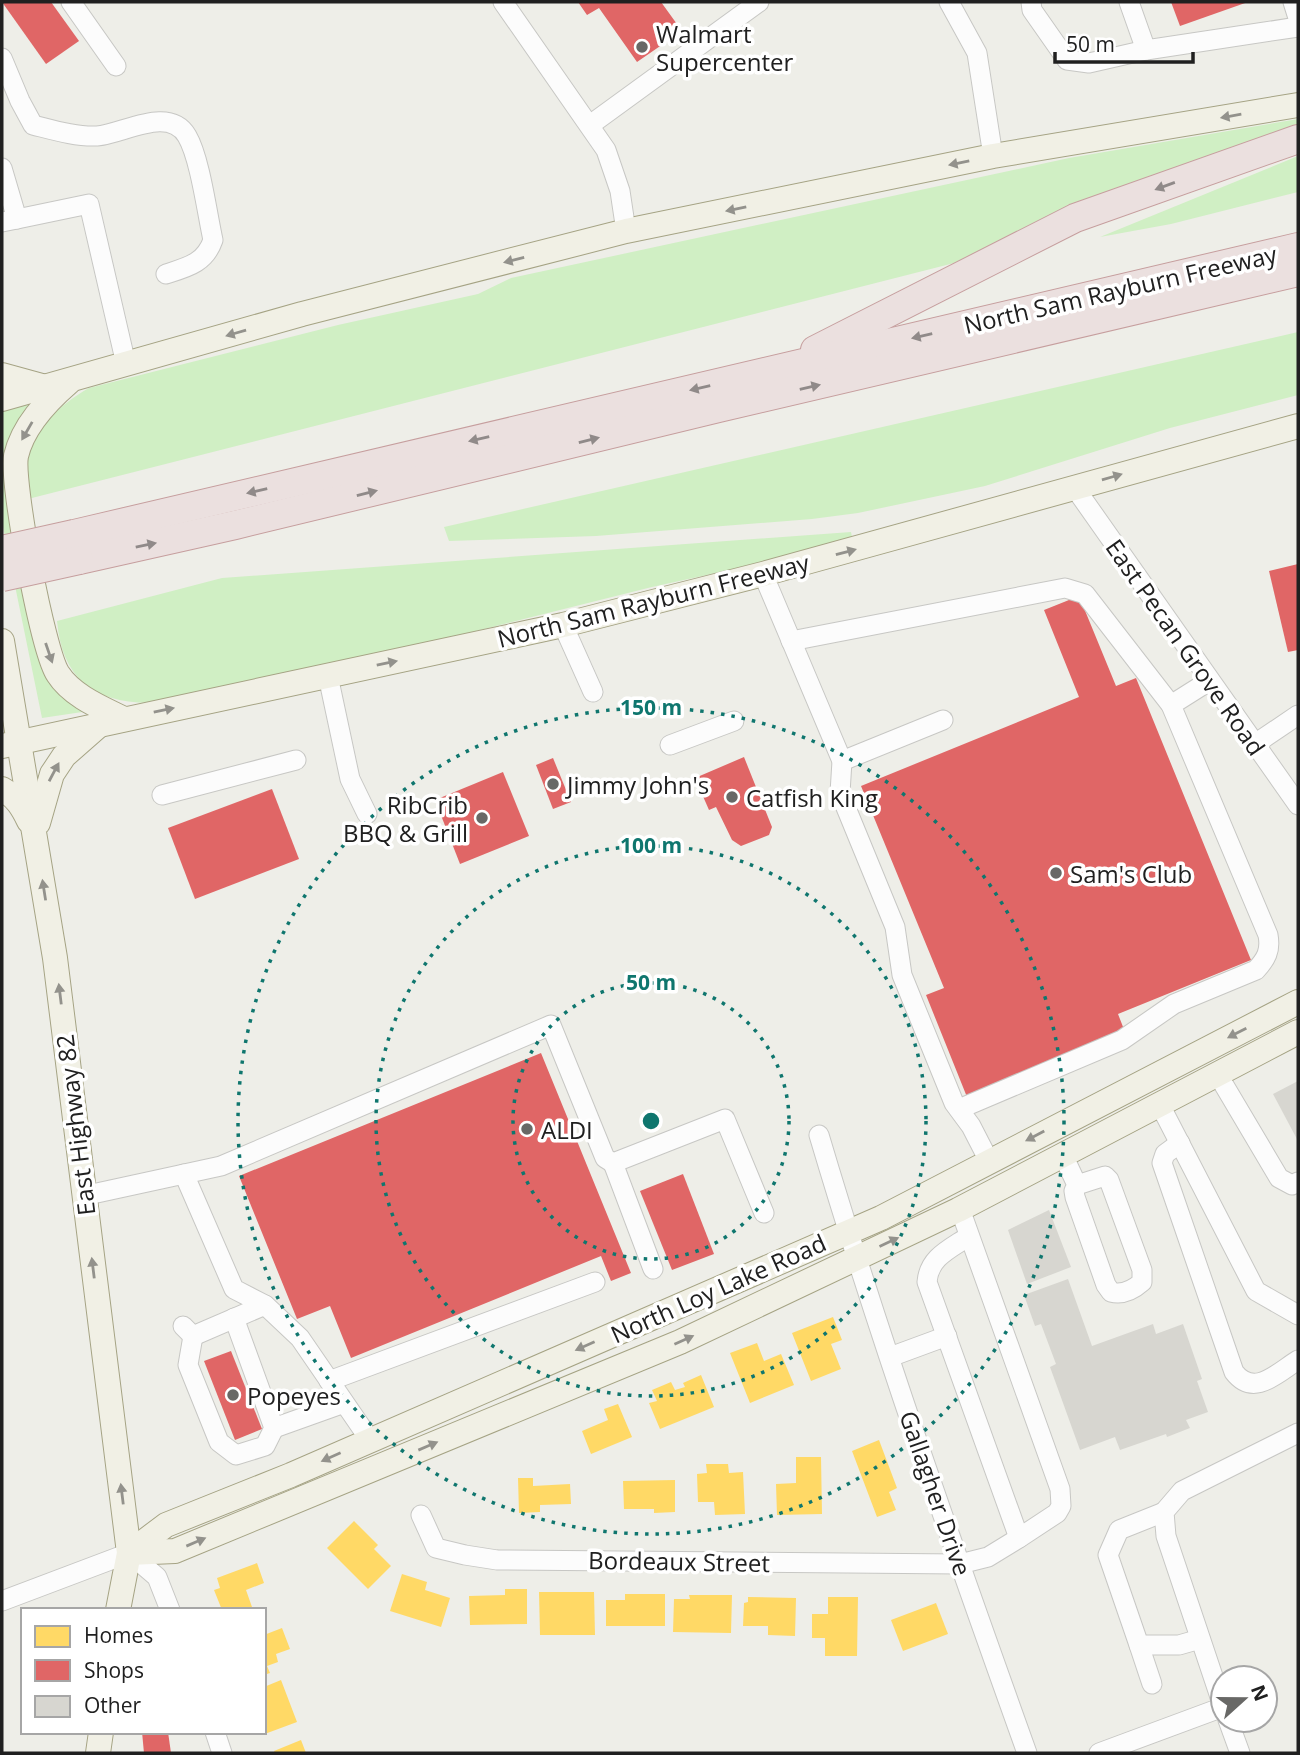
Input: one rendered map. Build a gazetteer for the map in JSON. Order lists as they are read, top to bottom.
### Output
{
  "streets": {
    "highway": ["North Sam Rayburn Freeway"],
    "main road": ["East Highway 82", "North Loy Lake Road"],
    "street": ["East Pecan Grove Road", "Gallagher Drive", "Bordeaux Street"]
  },
  "crossings": [
    ["North Sam Rayburn Freeway", "East Pecan Grove Road"],
    ["North Sam Rayburn Freeway", "East Highway 82"],
    ["East Highway 82", "North Loy Lake Road"],
    ["North Loy Lake Road", "Gallagher Drive"],
    ["Gallagher Drive", "Bordeaux Street"]
  ],
  "one_way": ["East Highway 82"],
  "places": [
    "Walmart Supercenter",
    "Jimmy John's",
    "Catfish King",
    "RibCrib BBQ & Grill",
    "Sam's Club",
    "ALDI",
    "Popeyes"
  ],
  "legend": ["Homes", "Shops", "Other"],
  "scale_bar": "50 m",
  "north": "right",
  "rings": ["150 m", "100 m", "50 m"]
}
